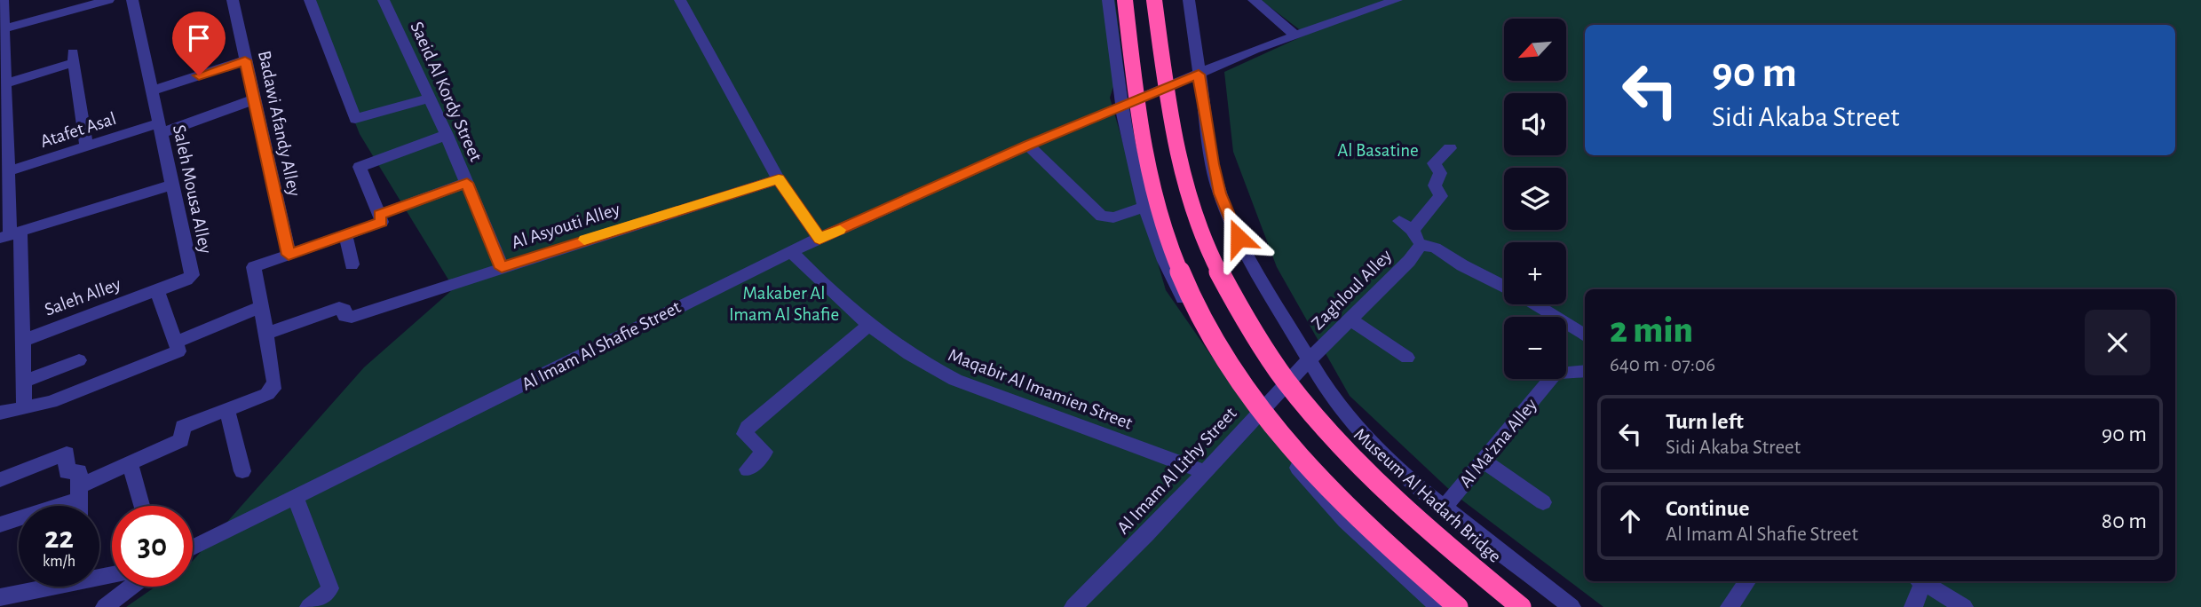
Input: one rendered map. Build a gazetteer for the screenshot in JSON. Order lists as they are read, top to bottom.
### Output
{
  "streets": {
    "highway": ["Museum Al Hadarh Bridge"],
    "street": [
      "Saeid Al Kordy Street",
      "Badawi Afandy Alley",
      "Atafet Asal",
      "Saleh Mousa Alley",
      "Al Asyouti Alley",
      "Zaghloul Alley",
      "Saleh Alley",
      "Al Imam Al Shafie Street",
      "Maqabir Al Imamien Street",
      "Al Ma'zna Alley",
      "Al Imam Al Lithy Street"
    ]
  },
  "crossings": [
    ["Saeid Al Kordy Street", "Al Asyouti Alley"],
    ["Badawi Afandy Alley", "Atafet Asal"],
    ["Atafet Asal", "Saleh Mousa Alley"],
    ["Saleh Mousa Alley", "Saleh Alley"],
    ["Zaghloul Alley", "Al Imam Al Lithy Street"],
    ["Al Imam Al Shafie Street", "Maqabir Al Imamien Street"],
    ["Maqabir Al Imamien Street", "Al Imam Al Lithy Street"]
  ],
  "parks": ["Al Basatine", "Makaber Al Imam Al Shafie"],
  "north": "bottom left",
  "page": {
    "map_buttons": ["+", "−"],
    "turn": ["90 m", "Sidi Akaba Street"],
    "heading": ["2 min", "640 m · 07:06"],
    "list": [
      {
        "name": "Turn left",
        "note": "Sidi Akaba Street",
        "value": "90 m"
      },
      {
        "name": "Continue",
        "note": "Al Imam Al Shafie Street",
        "value": "80 m"
      }
    ],
    "speed": "22 km/h",
    "limit": "30"
  }
}
